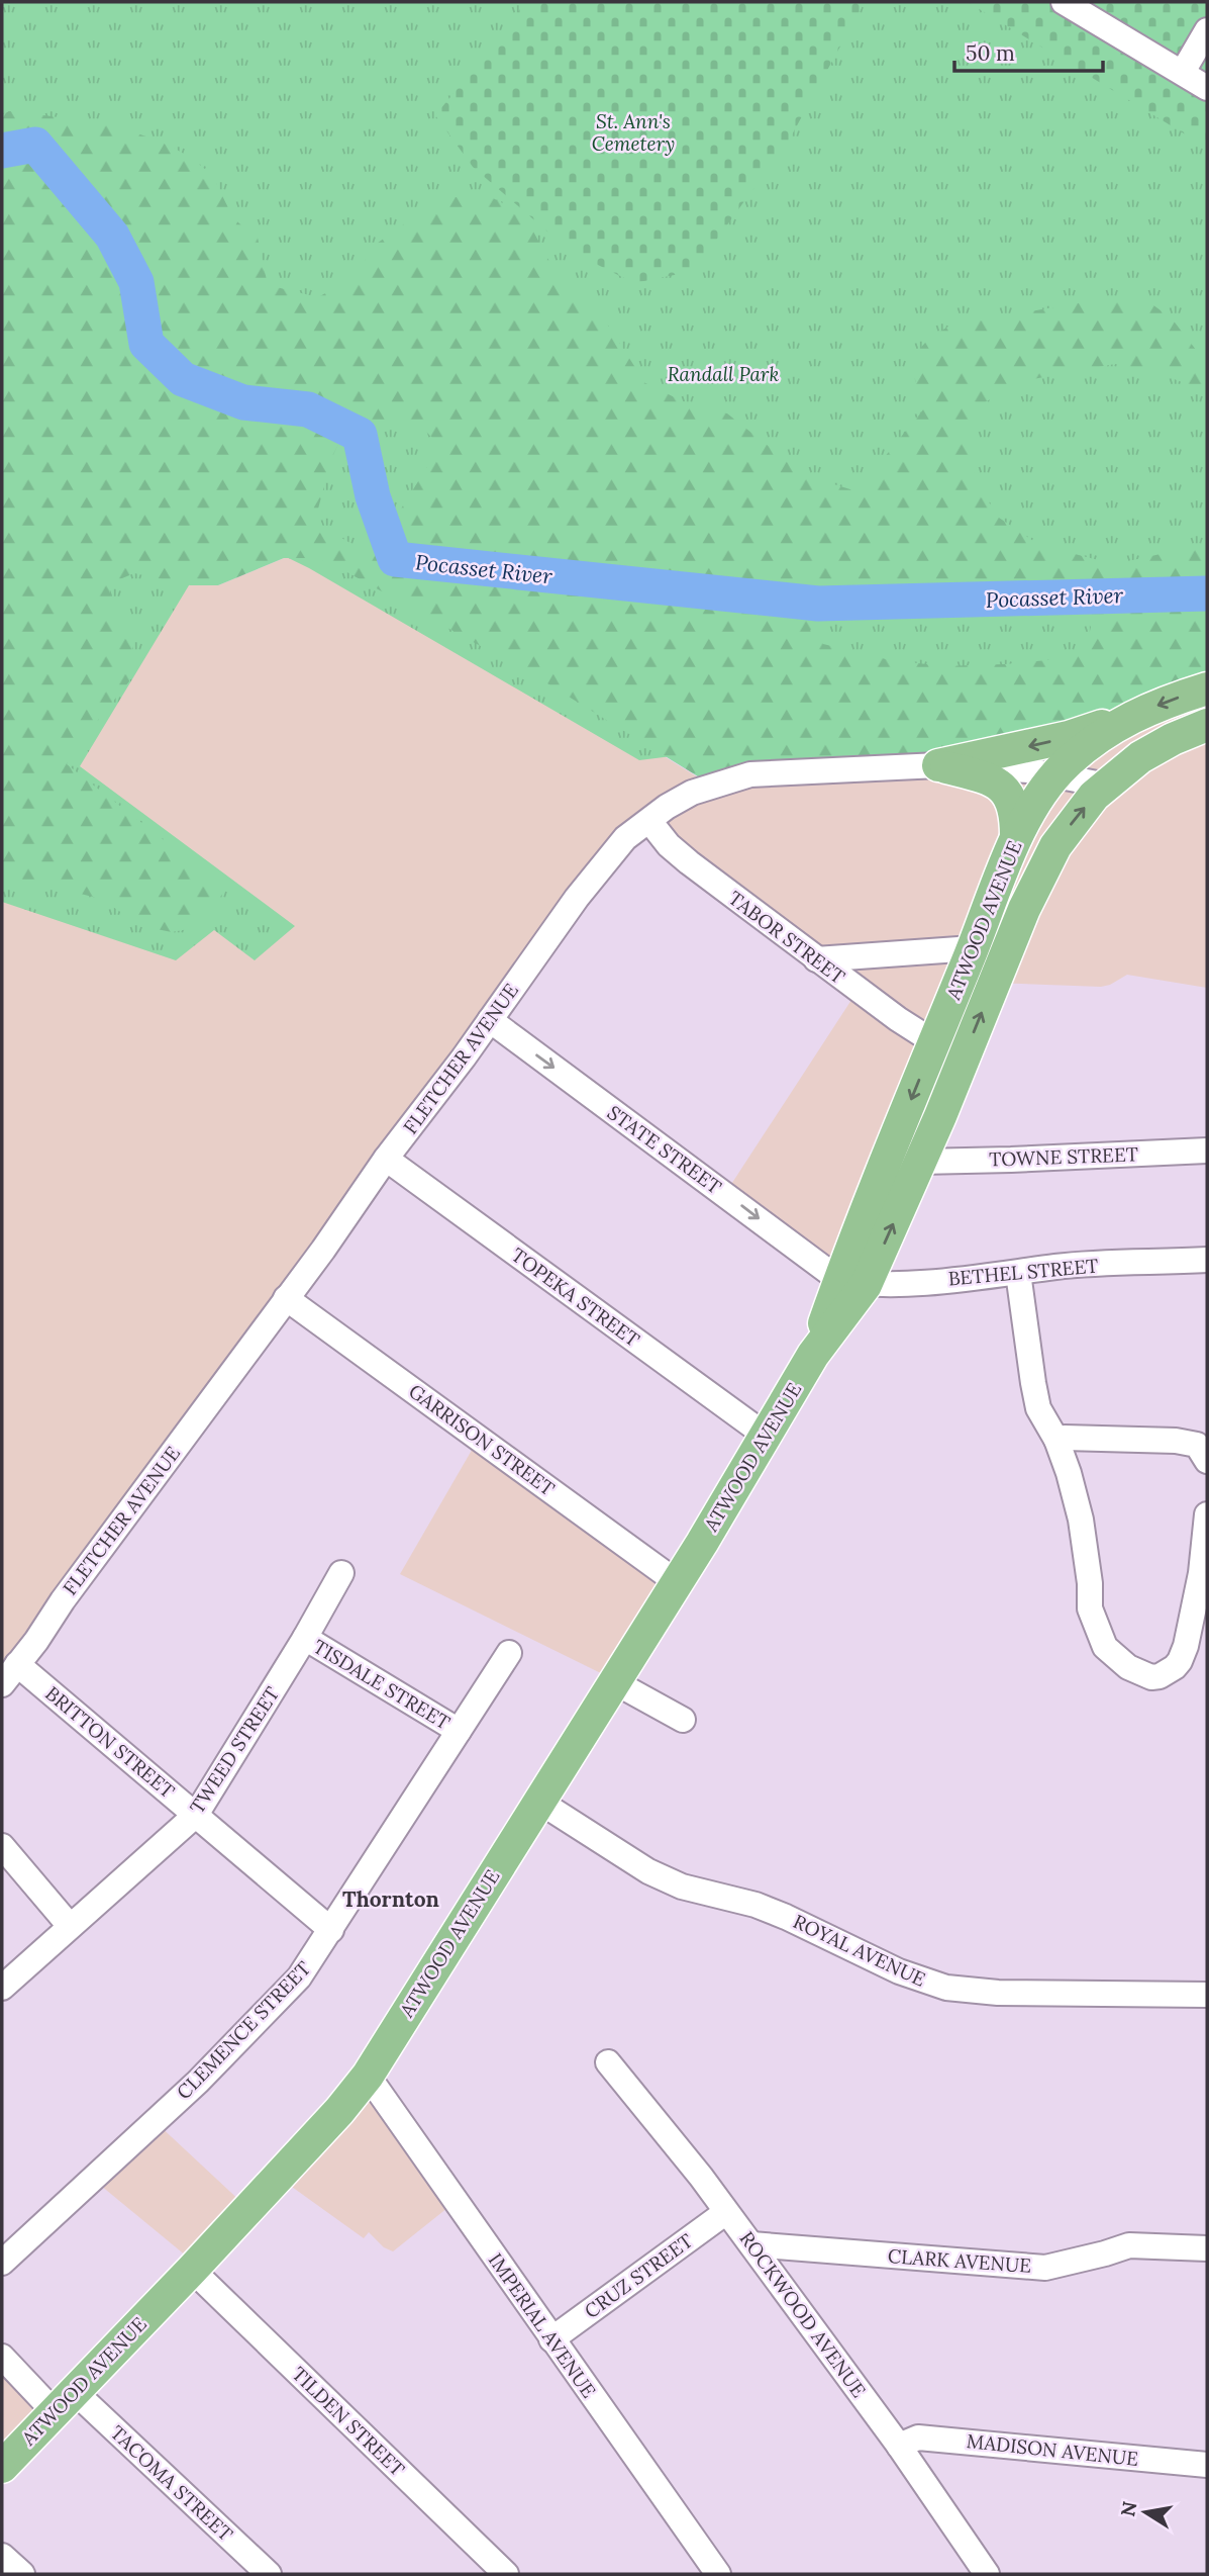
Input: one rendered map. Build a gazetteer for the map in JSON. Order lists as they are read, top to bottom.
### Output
{
  "streets": {
    "main road": ["ATWOOD AVENUE"],
    "street": [
      "TABOR STREET",
      "FLETCHER AVENUE",
      "STATE STREET",
      "TOWNE STREET",
      "BETHEL STREET",
      "TOPEKA STREET",
      "GARRISON STREET",
      "TISDALE STREET",
      "BRITTON STREET",
      "TWEED STREET",
      "ROYAL AVENUE",
      "CLEMENCE STREET",
      "CLARK AVENUE",
      "CRUZ STREET",
      "ROCKWOOD AVENUE",
      "IMPERIAL AVENUE",
      "TILDEN STREET",
      "MADISON AVENUE",
      "TACOMA STREET"
    ]
  },
  "crossings": [
    ["ATWOOD AVENUE", "TABOR STREET"],
    ["ATWOOD AVENUE", "FLETCHER AVENUE"],
    ["ATWOOD AVENUE", "STATE STREET"],
    ["ATWOOD AVENUE", "TOWNE STREET"],
    ["ATWOOD AVENUE", "BETHEL STREET"],
    ["ATWOOD AVENUE", "TOPEKA STREET"],
    ["ATWOOD AVENUE", "GARRISON STREET"],
    ["ATWOOD AVENUE", "ROYAL AVENUE"],
    ["ATWOOD AVENUE", "IMPERIAL AVENUE"],
    ["ATWOOD AVENUE", "TILDEN STREET"],
    ["ATWOOD AVENUE", "TACOMA STREET"],
    ["TABOR STREET", "FLETCHER AVENUE"],
    ["FLETCHER AVENUE", "STATE STREET"],
    ["FLETCHER AVENUE", "TOPEKA STREET"],
    ["FLETCHER AVENUE", "GARRISON STREET"],
    ["FLETCHER AVENUE", "BRITTON STREET"],
    ["STATE STREET", "BETHEL STREET"],
    ["TISDALE STREET", "TWEED STREET"],
    ["TISDALE STREET", "CLEMENCE STREET"],
    ["BRITTON STREET", "TWEED STREET"],
    ["BRITTON STREET", "CLEMENCE STREET"],
    ["CLARK AVENUE", "ROCKWOOD AVENUE"],
    ["CRUZ STREET", "ROCKWOOD AVENUE"],
    ["CRUZ STREET", "IMPERIAL AVENUE"],
    ["ROCKWOOD AVENUE", "MADISON AVENUE"]
  ],
  "one_way": ["STATE STREET"],
  "districts": ["Thornton"],
  "water": ["Pocasset River"],
  "parks": ["St. Ann's Cemetery", "Randall Park"],
  "scale_bar": "50 m",
  "north": "left"
}
